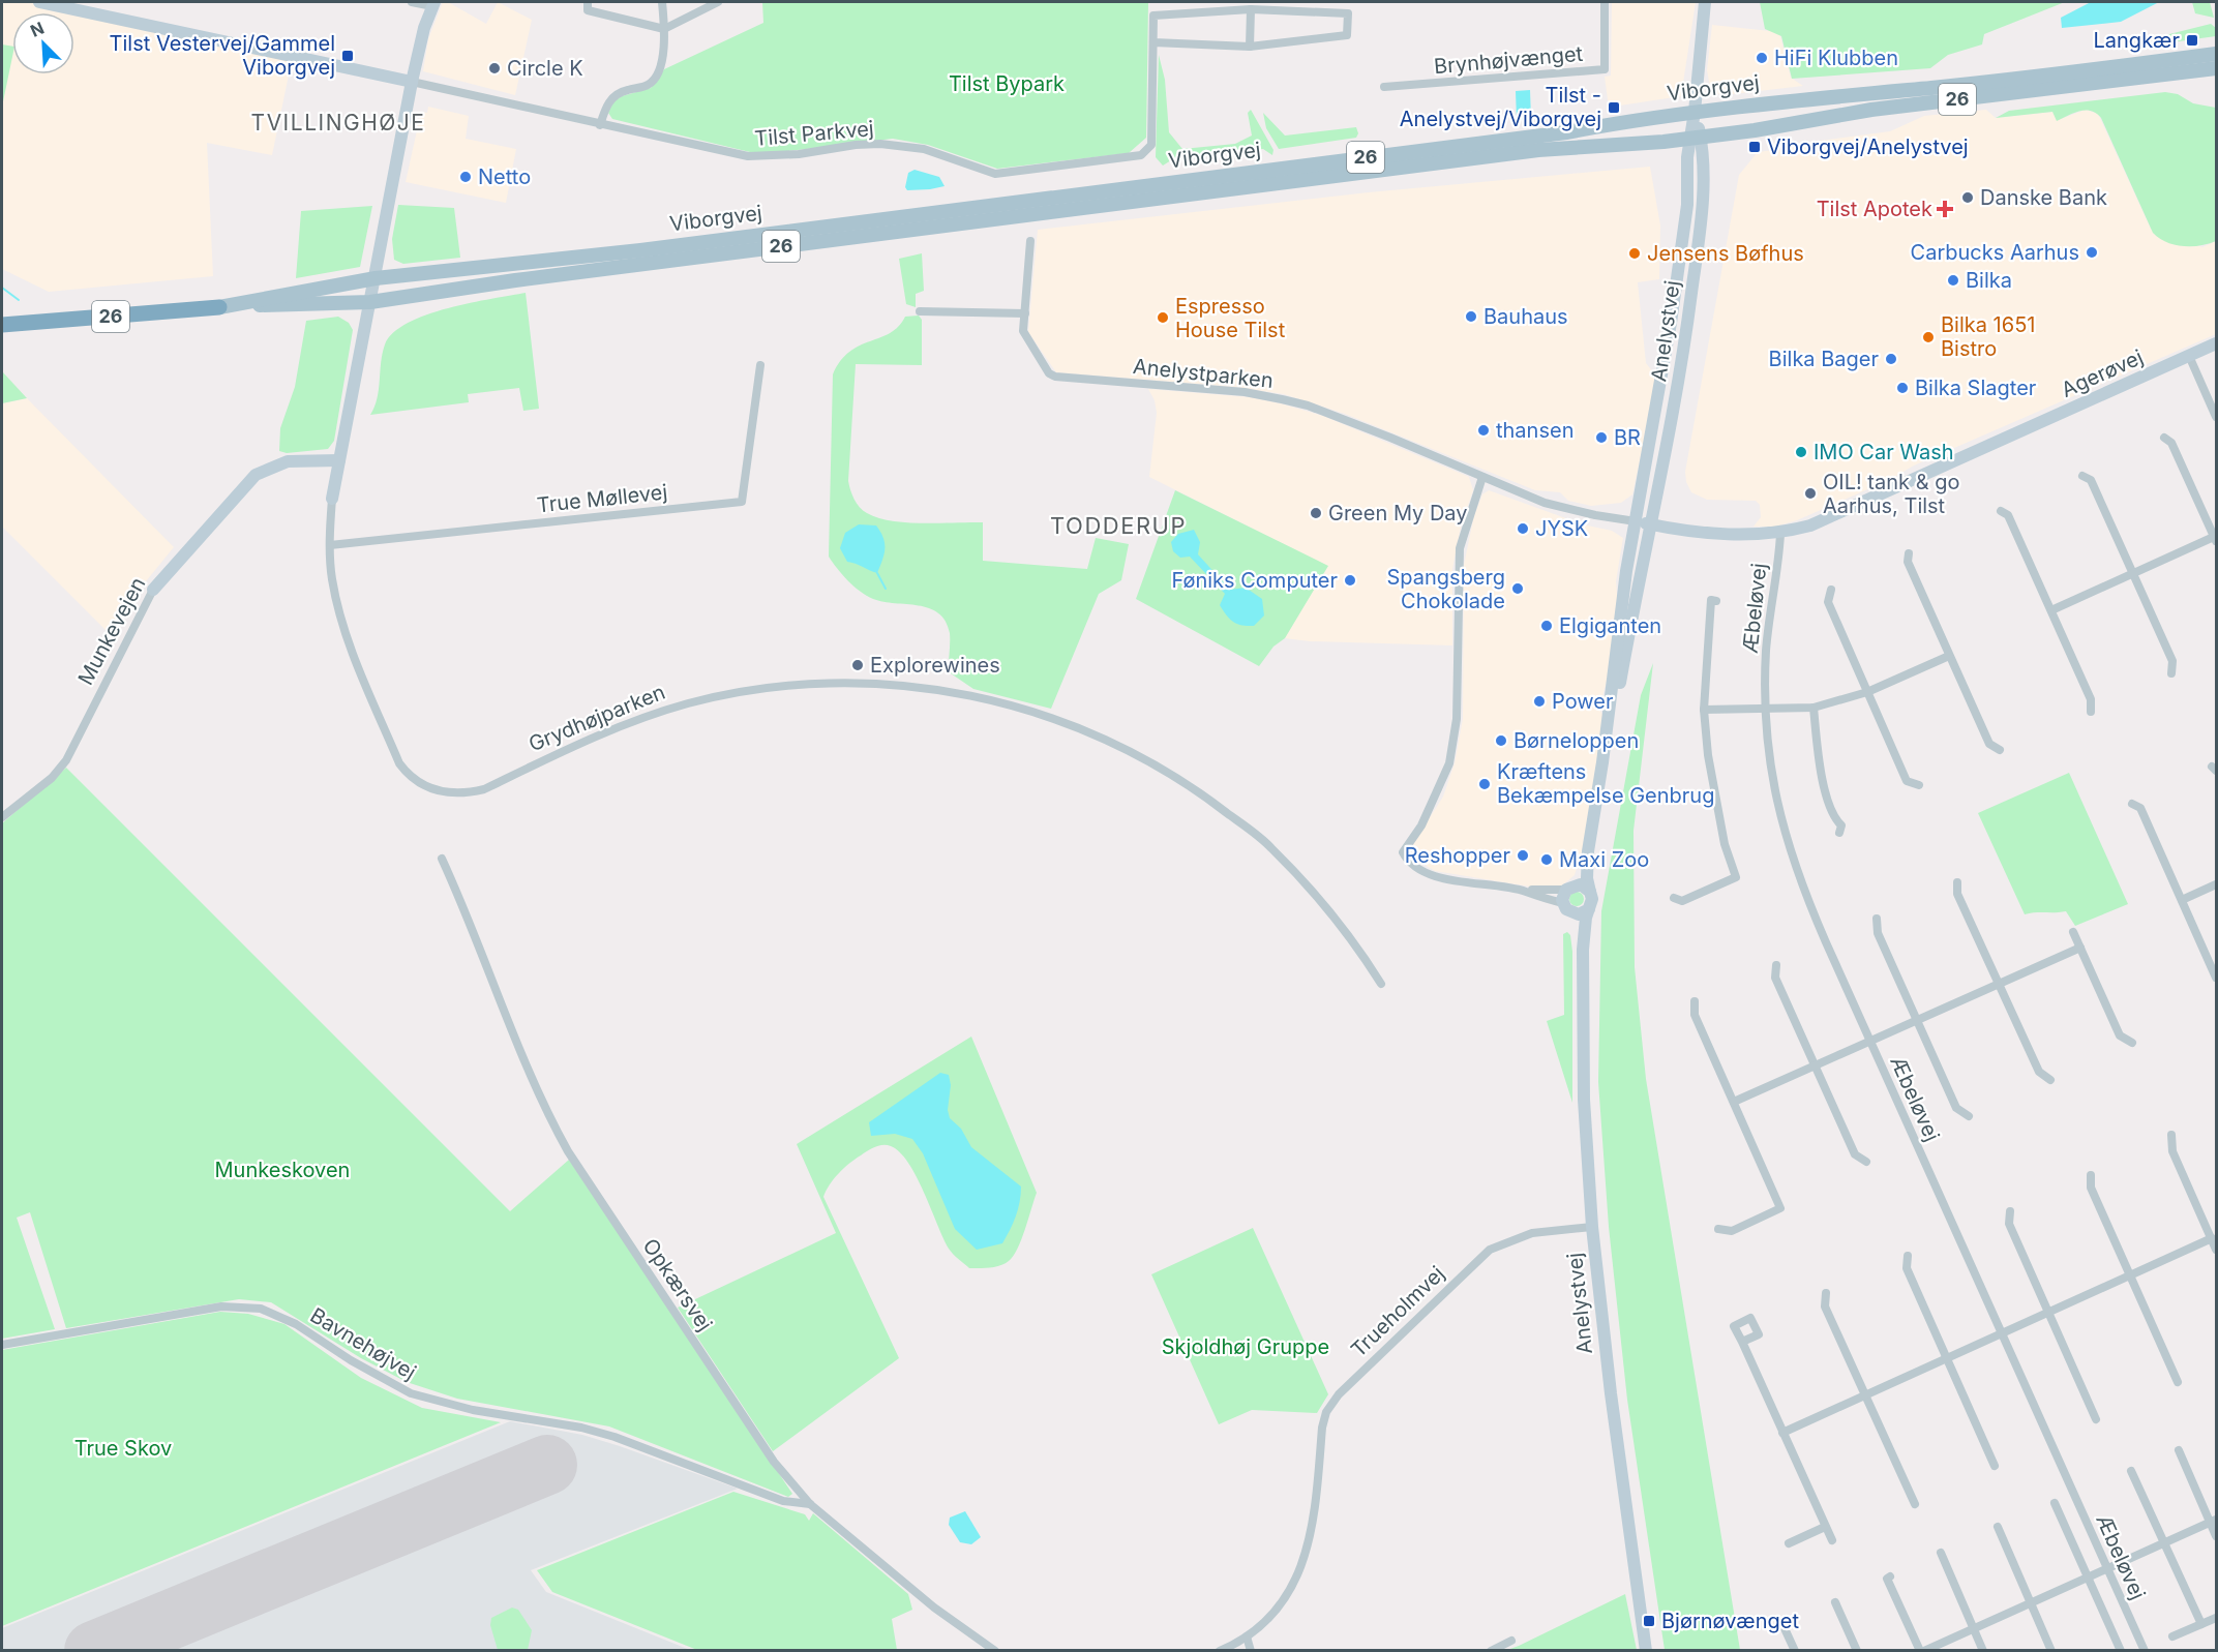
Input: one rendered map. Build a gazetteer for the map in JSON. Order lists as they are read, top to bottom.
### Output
{
  "streets": {
    "highway": ["Viborgvej", "26"],
    "street": [
      "Brynhøjvænget",
      "Tilst Parkvej",
      "Anelystvej",
      "Anelystparken",
      "Agerøvej",
      "True Møllevej",
      "Æbeløvej",
      "Munkevejen",
      "Grydhøjparken",
      "Opkærsvej",
      "Trueholmvej",
      "Bavnehøjvej"
    ]
  },
  "crossings": [
    ["Viborgvej", "Anelystvej"],
    ["Viborgvej", "Grydhøjparken"],
    ["Tilst Parkvej", "Grydhøjparken"],
    ["Anelystvej", "Anelystparken"],
    ["Anelystvej", "Agerøvej"],
    ["Anelystvej", "Trueholmvej"],
    ["Anelystparken", "Agerøvej"],
    ["Agerøvej", "Æbeløvej"],
    ["True Møllevej", "Grydhøjparken"],
    ["Munkevejen", "Grydhøjparken"],
    ["Opkærsvej", "Bavnehøjvej"]
  ],
  "districts": ["TVILLINGHØJE", "TODDERUP"],
  "parks": [
    "Tilst Bypark",
    "Munkeskoven",
    "Skjoldhøj Gruppe",
    "True Skov"
  ],
  "places": {
    "transit": [
      "Langkær",
      "Tilst Vestervej/Gammel Viborgvej",
      "Tilst - Anelystvej/Viborgvej",
      "Viborgvej/Anelystvej",
      "Bjørnøvænget"
    ],
    "other": [
      "HiFi Klubben",
      "Circle K",
      "Netto",
      "Danske Bank",
      "Carbucks Aarhus",
      "Jensens Bøfhus",
      "Bilka",
      "Bauhaus",
      "Espresso House Tilst",
      "Bilka 1651 Bistro",
      "Bilka Bager",
      "Bilka Slagter",
      "thansen",
      "BR",
      "IMO Car Wash",
      "OIL! tank & go Aarhus, Tilst",
      "Green My Day",
      "JYSK",
      "Føniks Computer",
      "Spangsberg Chokolade",
      "Elgiganten",
      "Explorewines",
      "Power",
      "Børneloppen",
      "Kræftens Bekæmpelse Genbrug",
      "Reshopper",
      "Maxi Zoo"
    ],
    "health": ["Tilst Apotek"]
  },
  "north": "top left"
}
